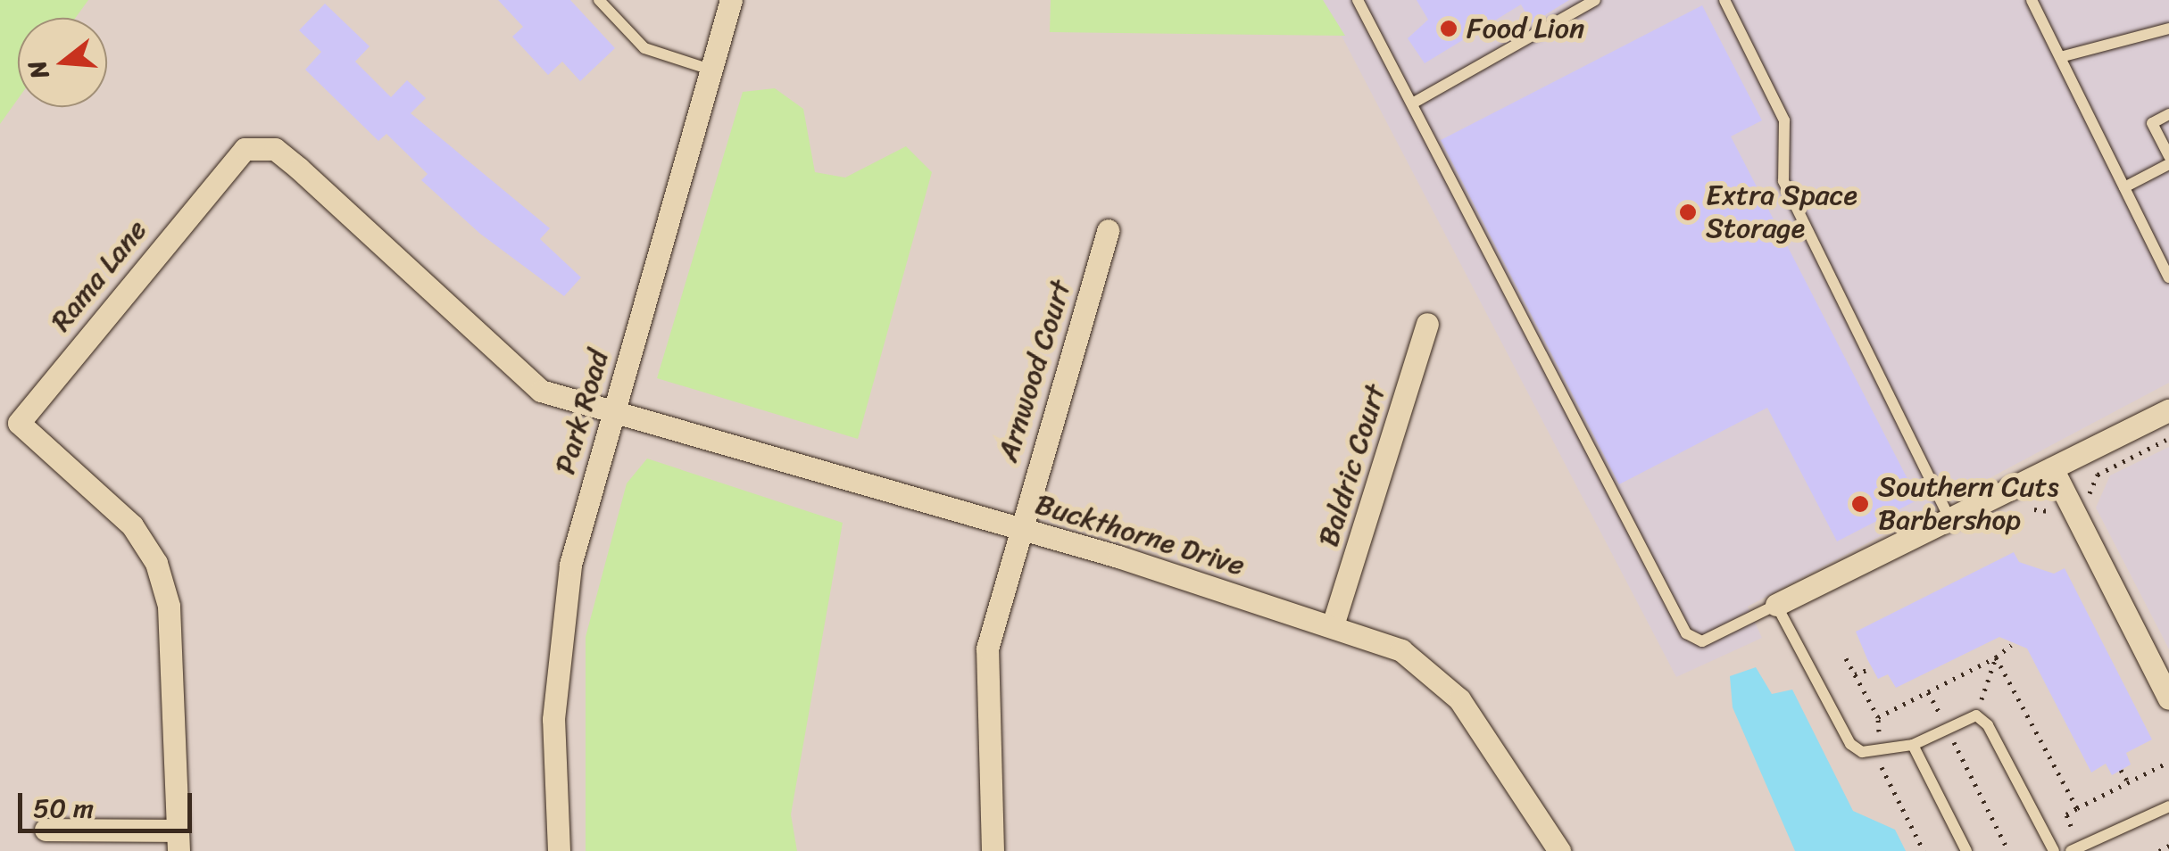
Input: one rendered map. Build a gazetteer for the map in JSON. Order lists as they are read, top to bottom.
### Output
{
  "streets": {
    "street": [
      "Rama Lane",
      "Arnwood Court",
      "Park Road",
      "Baldric Court",
      "Buckthorne Drive"
    ]
  },
  "crossings": [
    ["Rama Lane", "Park Road"],
    ["Rama Lane", "Buckthorne Drive"],
    ["Arnwood Court", "Buckthorne Drive"],
    ["Park Road", "Buckthorne Drive"],
    ["Baldric Court", "Buckthorne Drive"]
  ],
  "places": ["Food Lion", "Extra Space Storage", "Southern Cuts Barbershop"],
  "scale_bar": "50 m",
  "north": "left"
}
